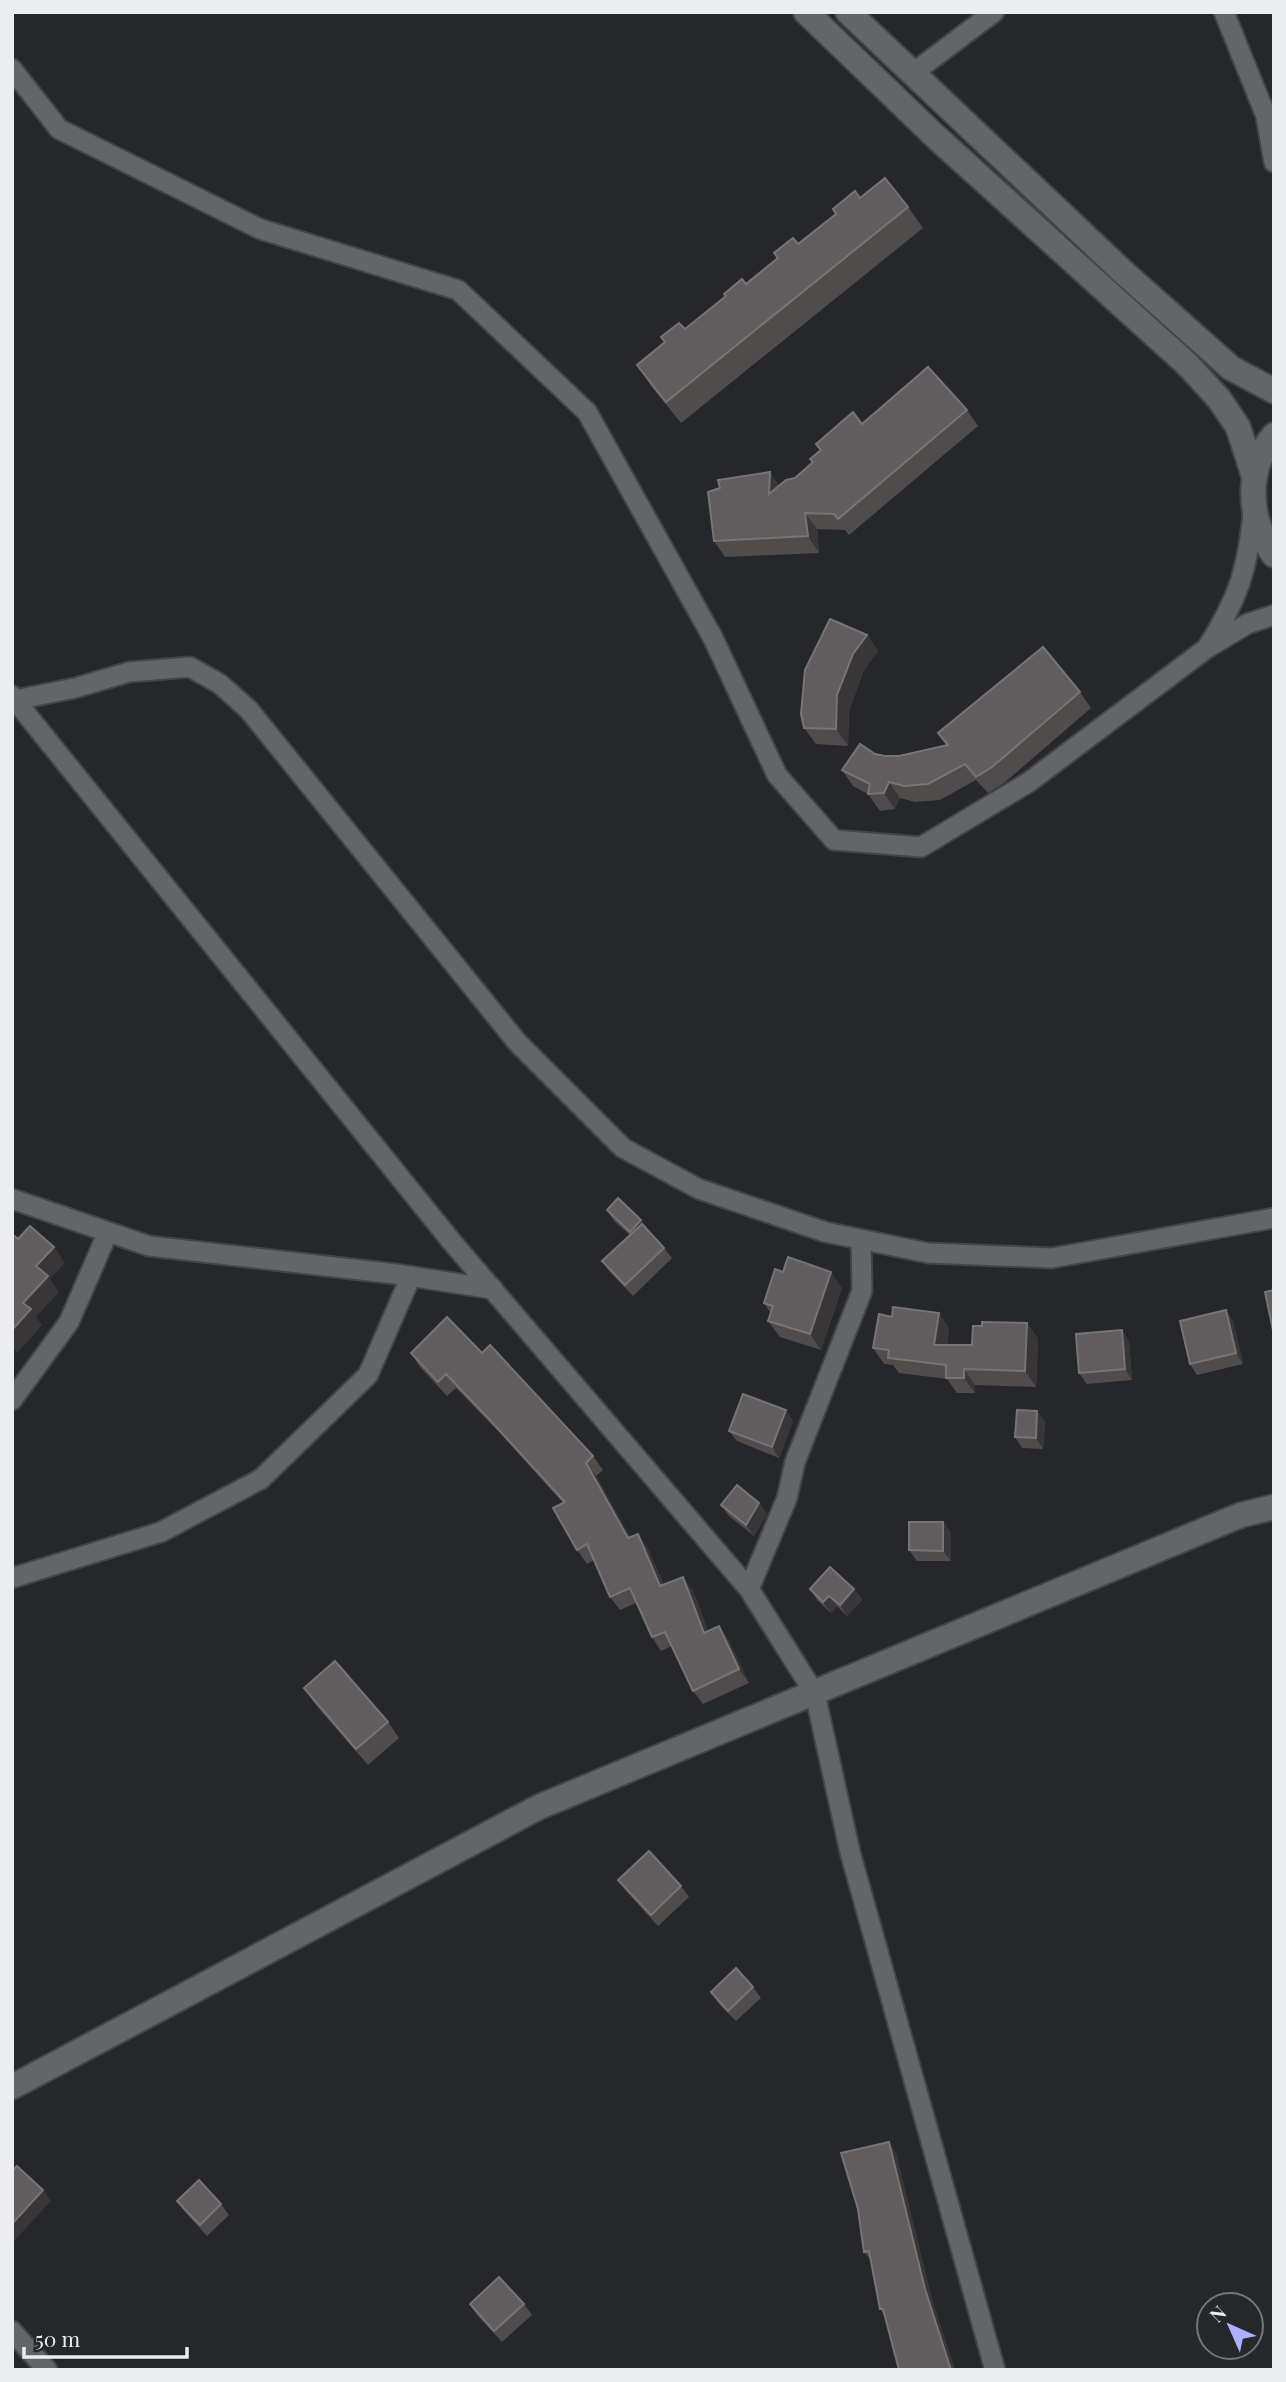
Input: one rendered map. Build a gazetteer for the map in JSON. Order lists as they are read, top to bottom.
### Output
{
  "scale_bar": "50 m",
  "north": "top left"
}
